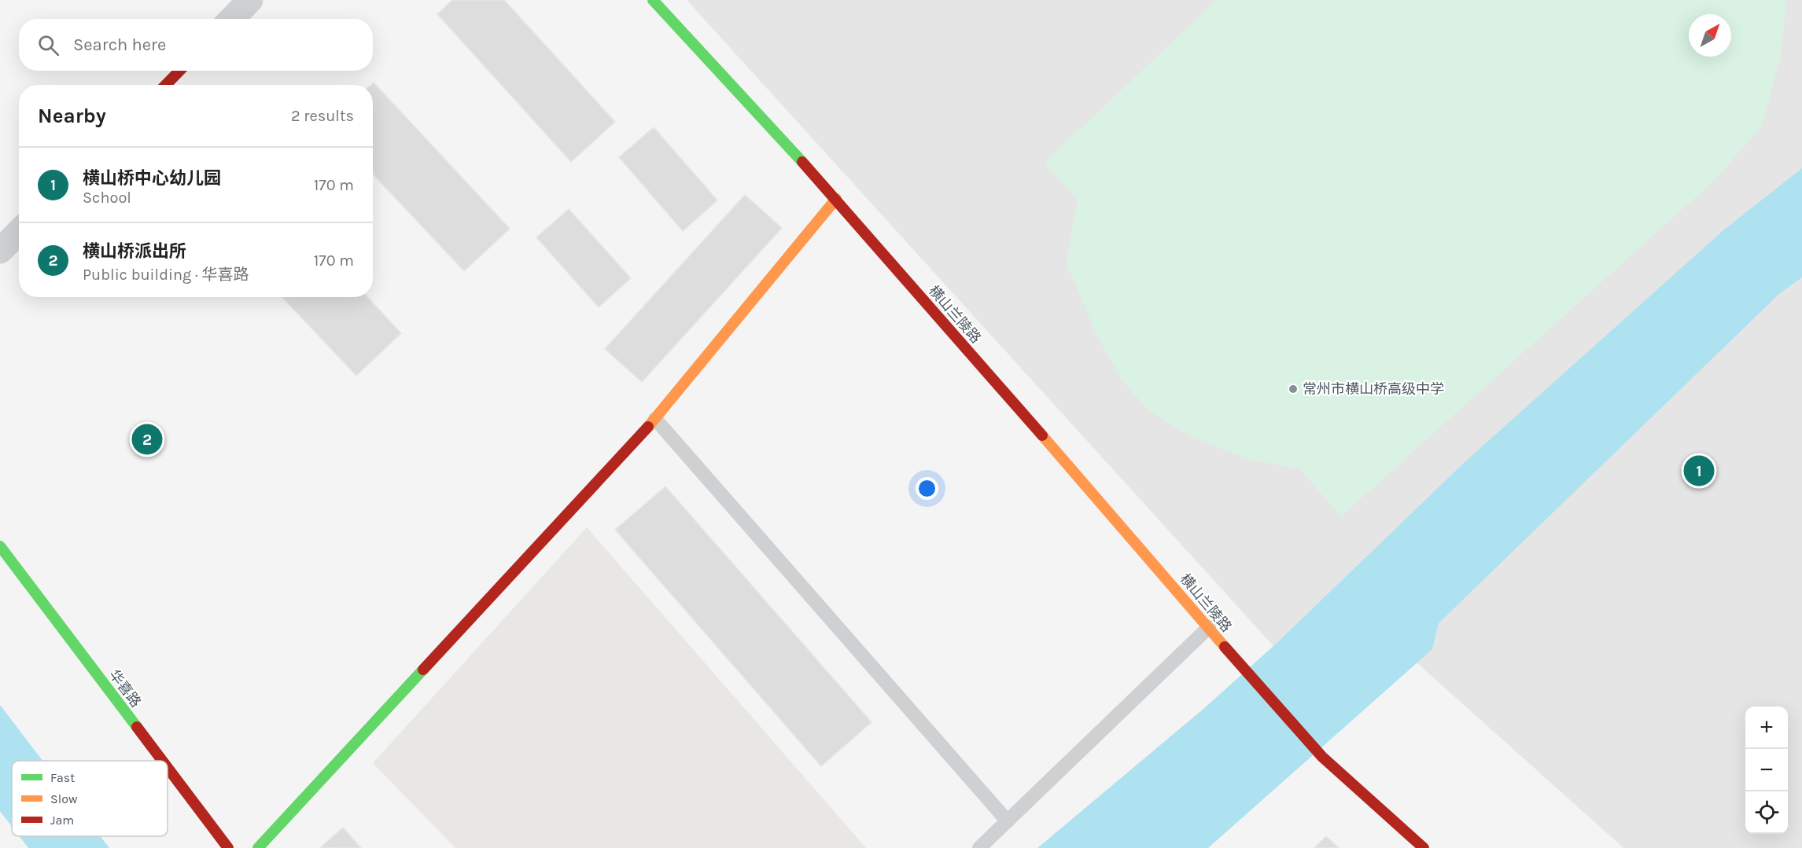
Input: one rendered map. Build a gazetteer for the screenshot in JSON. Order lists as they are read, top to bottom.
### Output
{
  "streets": {
    "street": ["横山兰陵路", "华喜路"]
  },
  "places": ["常州市横山桥高级中学"],
  "legend": ["Fast", "Slow", "Jam"],
  "north": "top right",
  "page": {
    "search": "Search here",
    "heading": ["Nearby", "2 results"],
    "list": [
      {
        "mark": "1",
        "name": "横山桥中心幼儿园",
        "note": "School",
        "value": "170 m"
      },
      {
        "mark": "2",
        "name": "横山桥派出所",
        "note": "Public building · 华喜路",
        "value": "170 m"
      }
    ],
    "pins": ["2", "1"],
    "map_buttons": ["+", "−"]
  }
}
